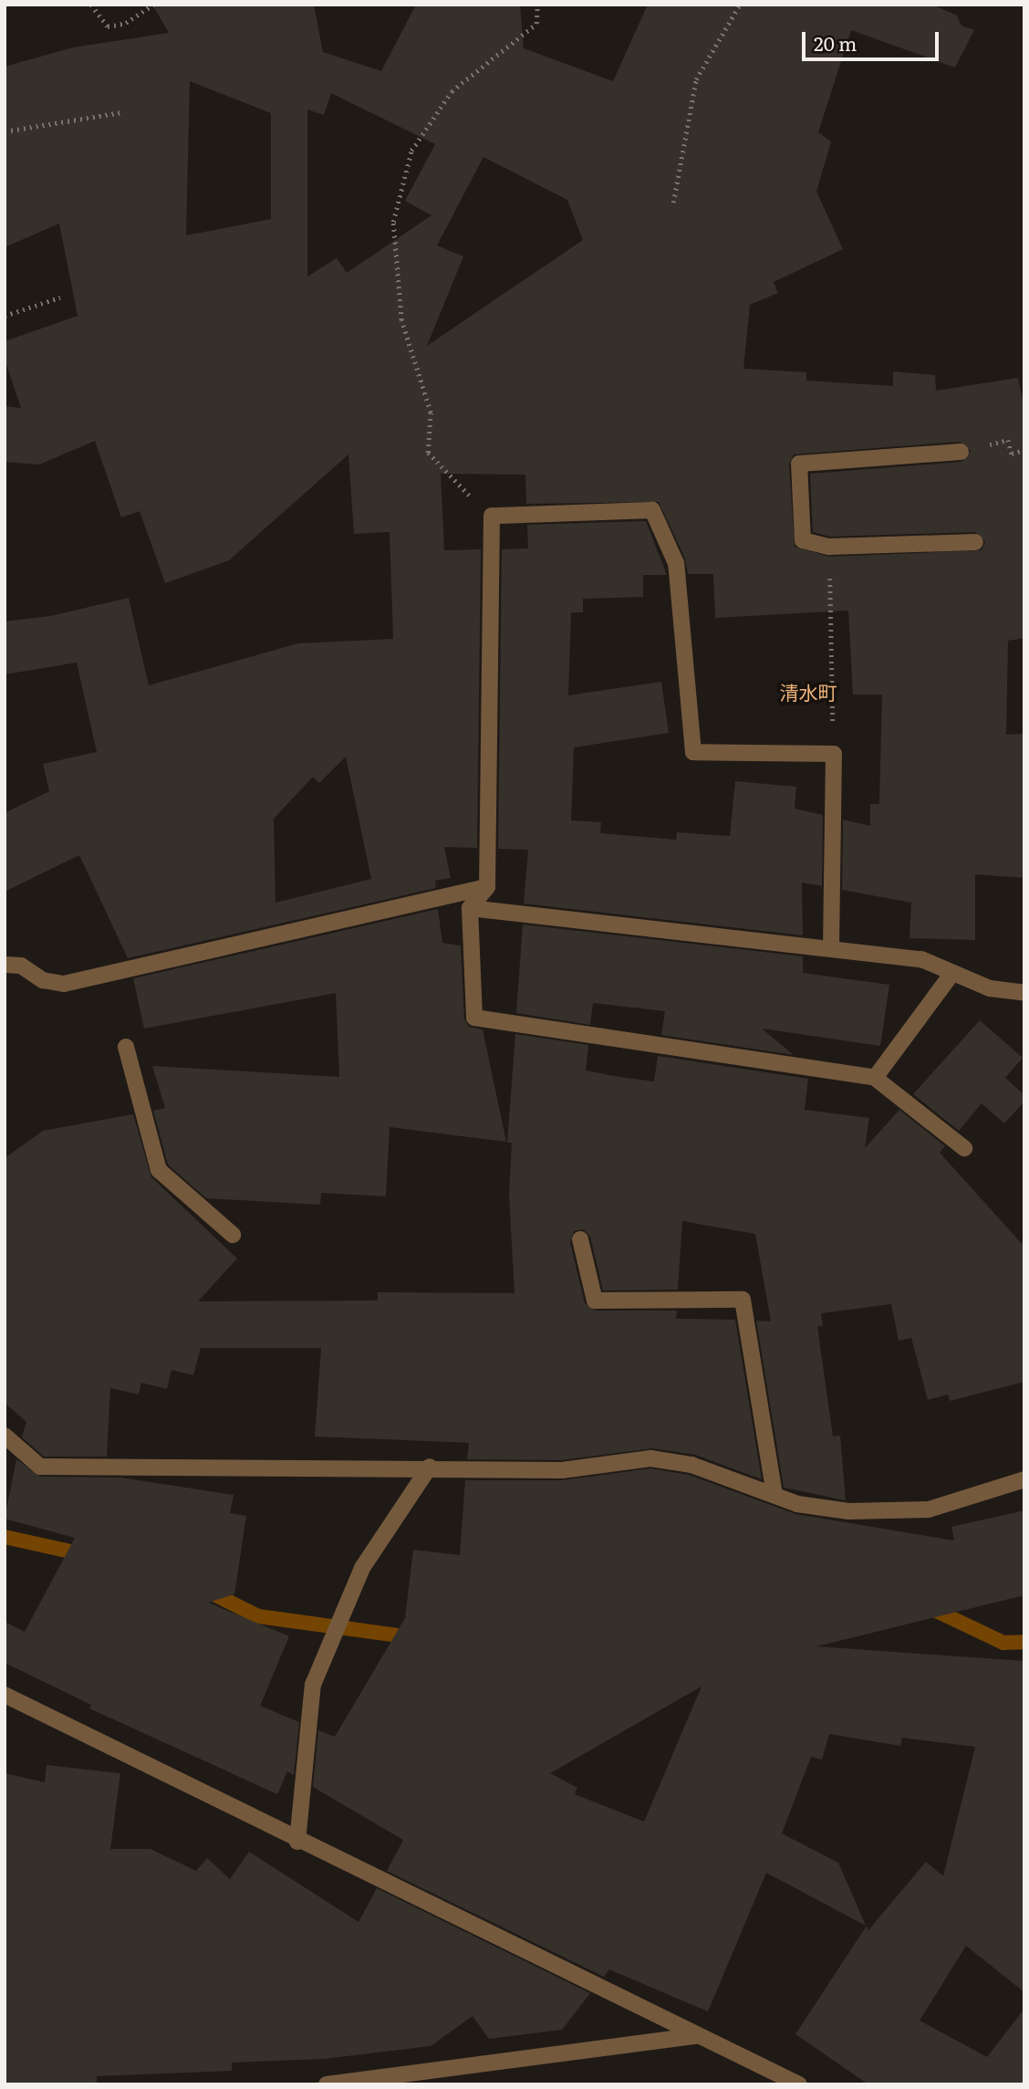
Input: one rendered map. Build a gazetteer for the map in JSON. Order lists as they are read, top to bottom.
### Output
{
  "districts": ["清水町"],
  "scale_bar": "20 m"
}
